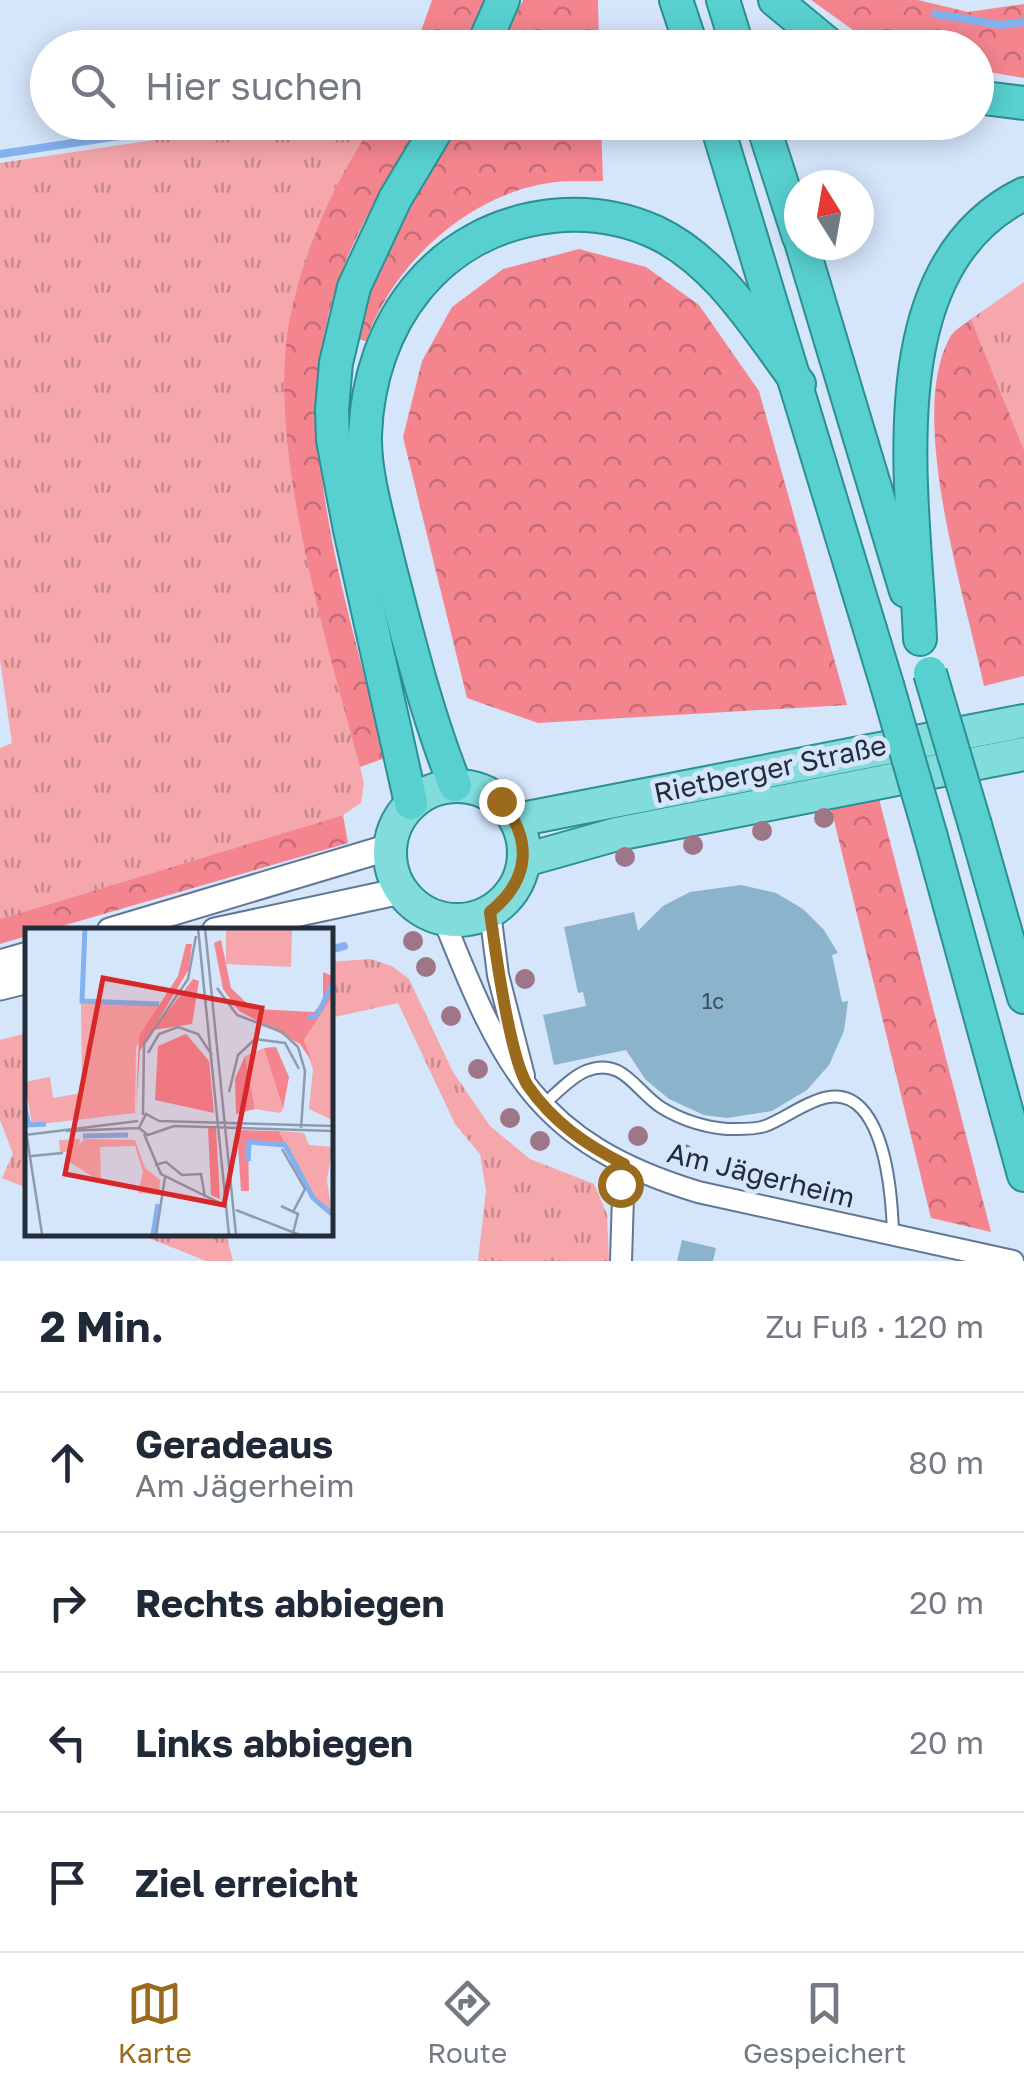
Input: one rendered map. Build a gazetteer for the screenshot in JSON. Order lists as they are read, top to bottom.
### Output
{
  "streets": {
    "main road": ["Rietberger Straße"],
    "street": ["Am Jägerheim"]
  },
  "crossings": [
    ["Rietberger Straße", "Am Jägerheim"]
  ],
  "house_numbers": ["1c"],
  "north": "top",
  "page": {
    "search": "Hier suchen",
    "heading": ["2 Min.", "Zu Fuß · 120 m"],
    "list": [
      ["Geradeaus", "Am Jägerheim", "80 m"],
      ["Rechts abbiegen", "20 m"],
      ["Links abbiegen", "20 m"],
      "Ziel erreicht"
    ],
    "nav": ["Karte", "Route", "Gespeichert"]
  }
}
